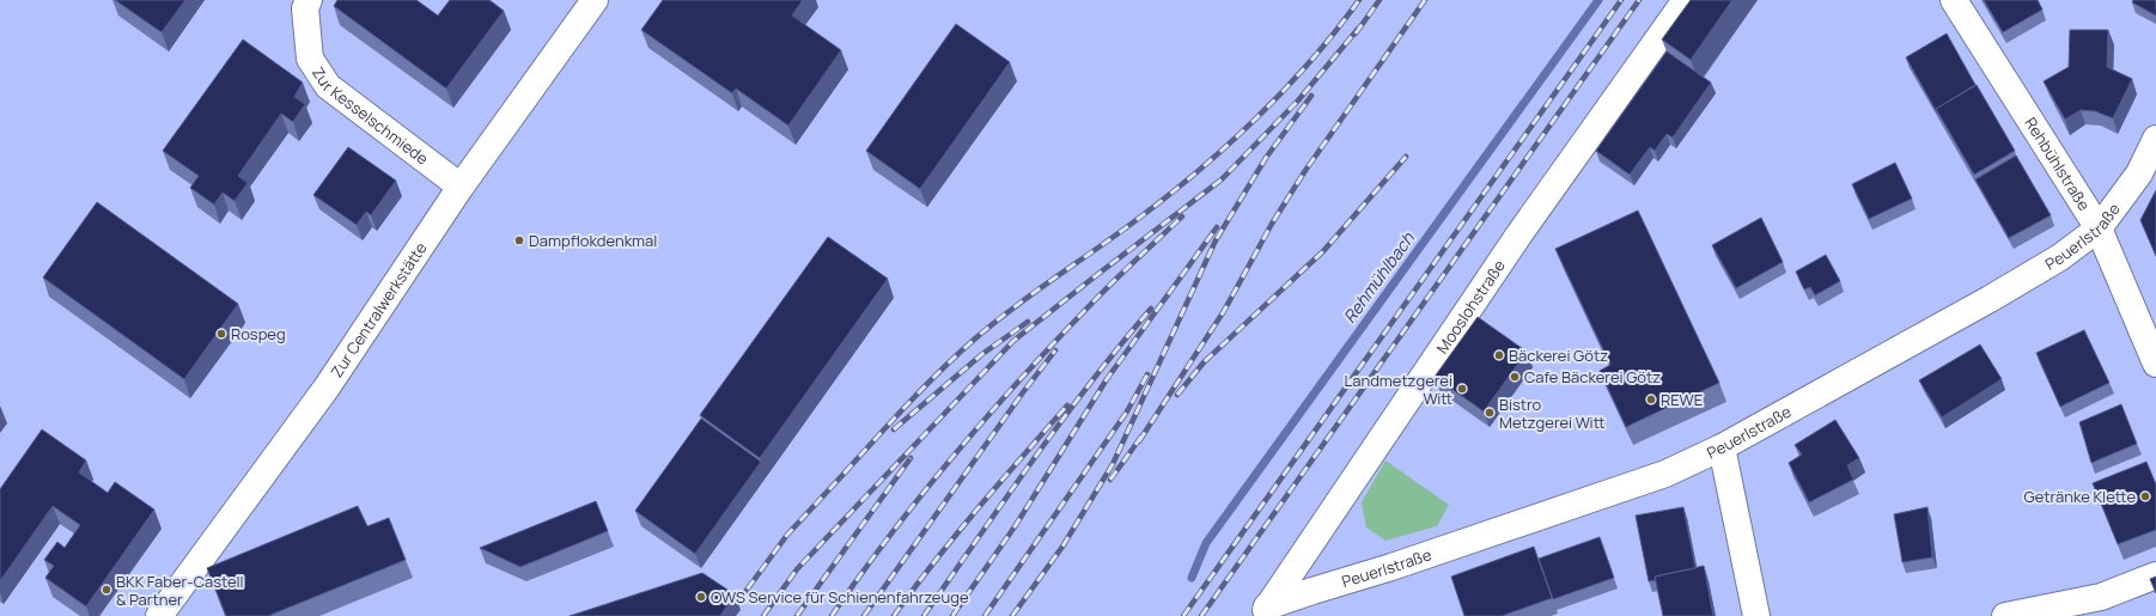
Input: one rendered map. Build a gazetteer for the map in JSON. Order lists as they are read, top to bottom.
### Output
{
  "streets": {
    "street": [
      "Zur Kesselschmiede",
      "Rehbühlstraße",
      "Peuerlstraße",
      "Mooslohstraße",
      "Zur Centralwerkstätte"
    ]
  },
  "crossings": [
    ["Zur Kesselschmiede", "Zur Centralwerkstätte"],
    ["Rehbühlstraße", "Peuerlstraße"],
    ["Peuerlstraße", "Mooslohstraße"]
  ],
  "water": ["Rehmühlbach"],
  "places": [
    "Dampflokdenkmal",
    "Rospeg",
    "Bäckerei Götz",
    "Cafe Bäckerei Götz",
    "Landmetzgerei Witt",
    "REWE",
    "Bistro Metzgerei Witt",
    "Getränke Klette",
    "BKK Faber-Castell & Partner",
    "OWS Service für Schienenfahrzeuge"
  ]
}
